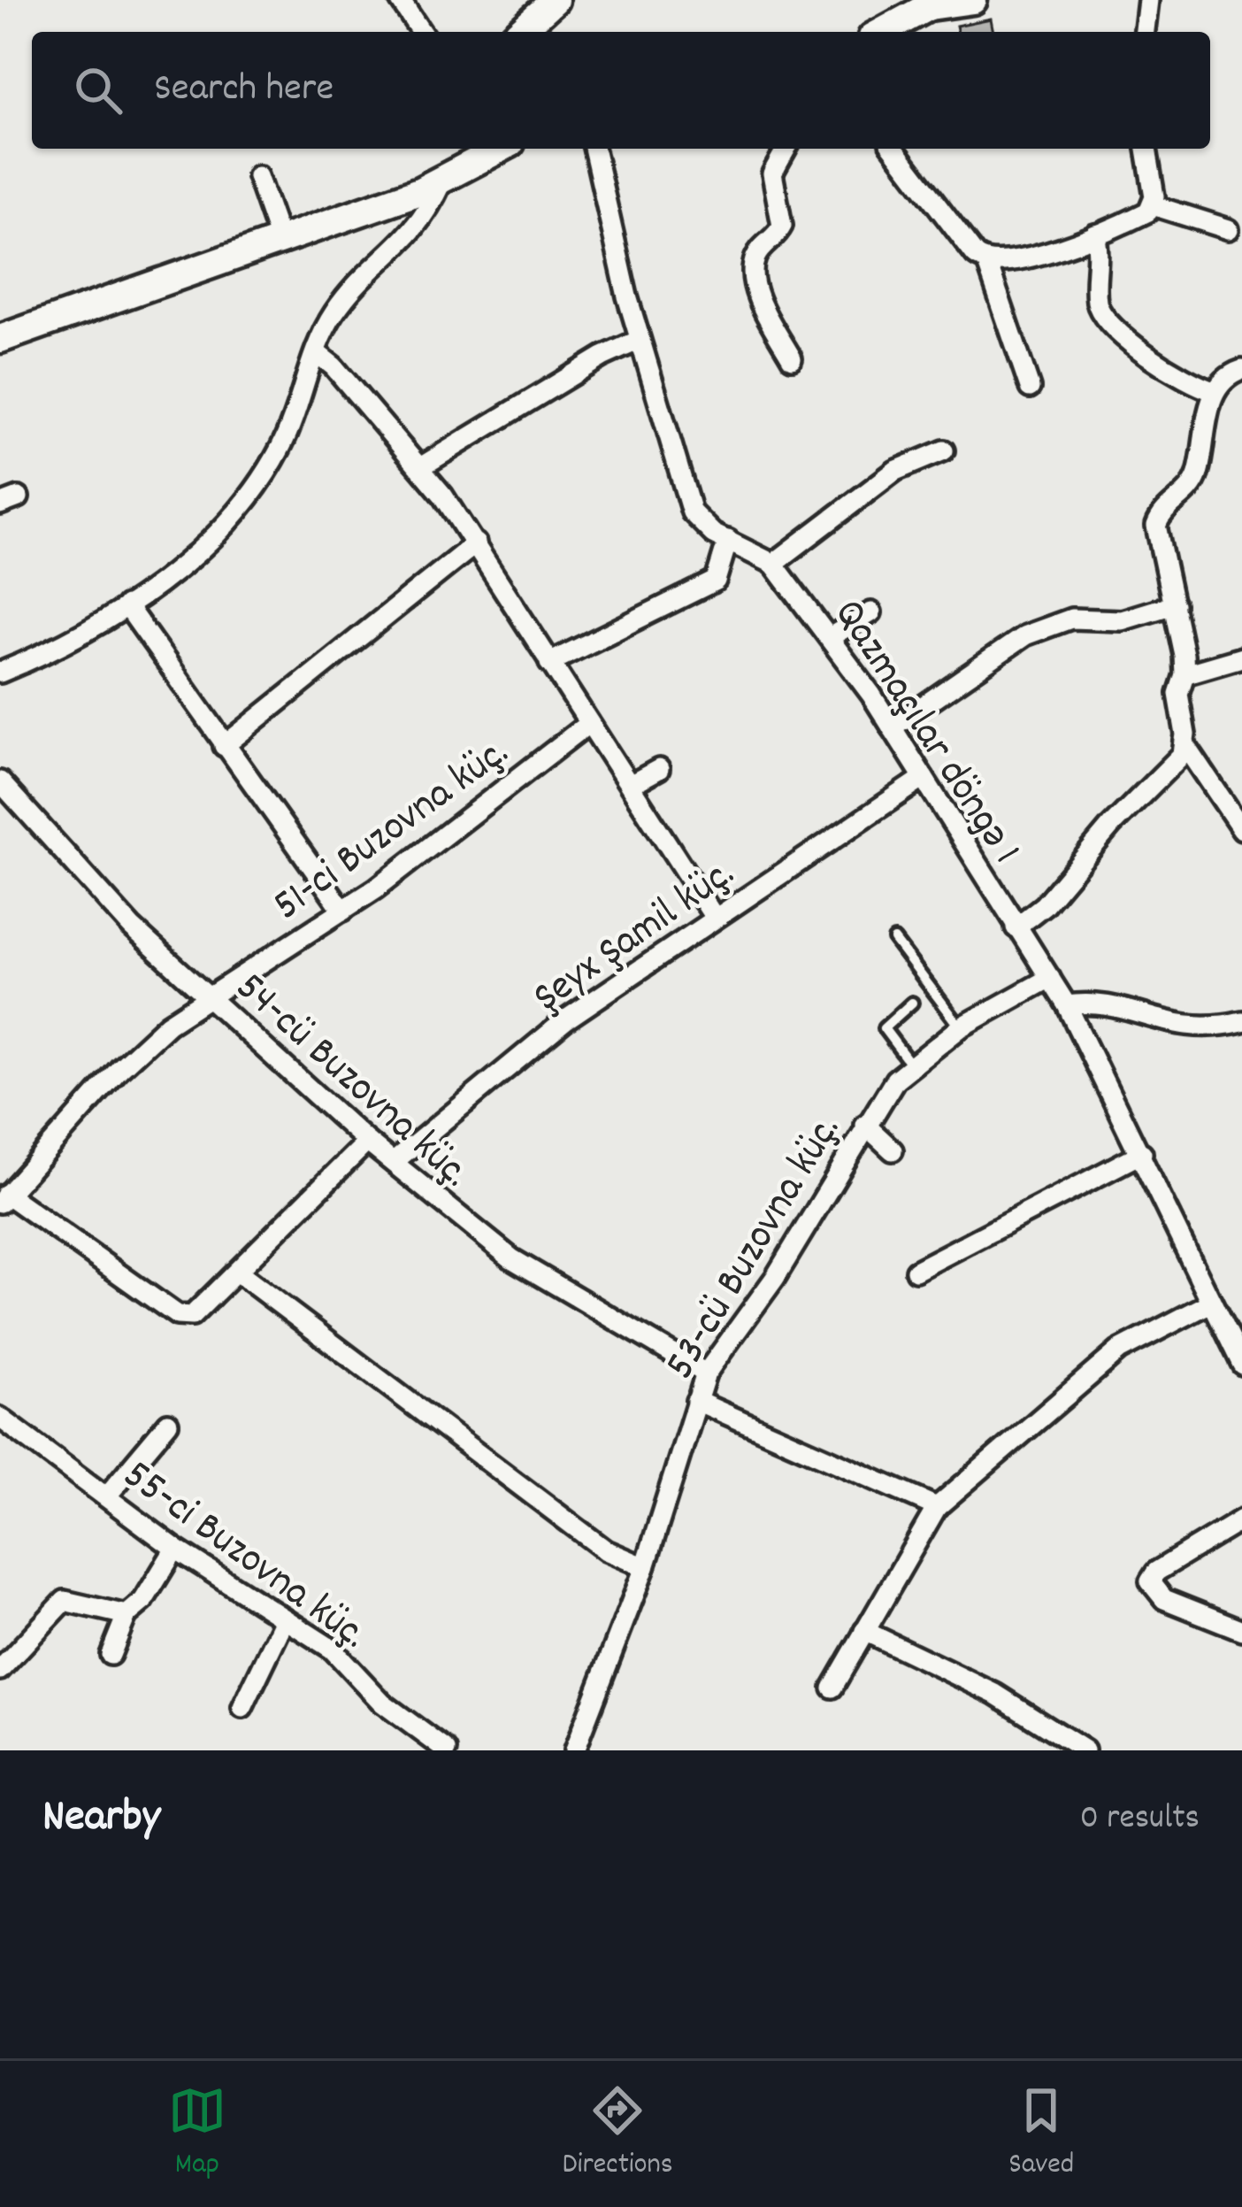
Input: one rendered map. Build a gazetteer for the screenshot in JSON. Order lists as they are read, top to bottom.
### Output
{
  "streets": {
    "street": [
      "Qazmaçılar döngə 1",
      "51-ci Buzovna küç.",
      "Şeyx Şamil küç.",
      "54-cü Buzovna küç.",
      "53-cü Buzovna küç.",
      "55-ci Buzovna küç."
    ]
  },
  "crossings": [
    ["Qazmaçılar döngə 1", "Şeyx Şamil küç."],
    ["Qazmaçılar döngə 1", "53-cü Buzovna küç."],
    ["51-ci Buzovna küç.", "54-cü Buzovna küç."],
    ["Şeyx Şamil küç.", "54-cü Buzovna küç."],
    ["54-cü Buzovna küç.", "53-cü Buzovna küç."]
  ],
  "page": {
    "search": "Search here",
    "heading": ["Nearby", "0 results"],
    "nav": ["Map", "Directions", "Saved"]
  }
}
